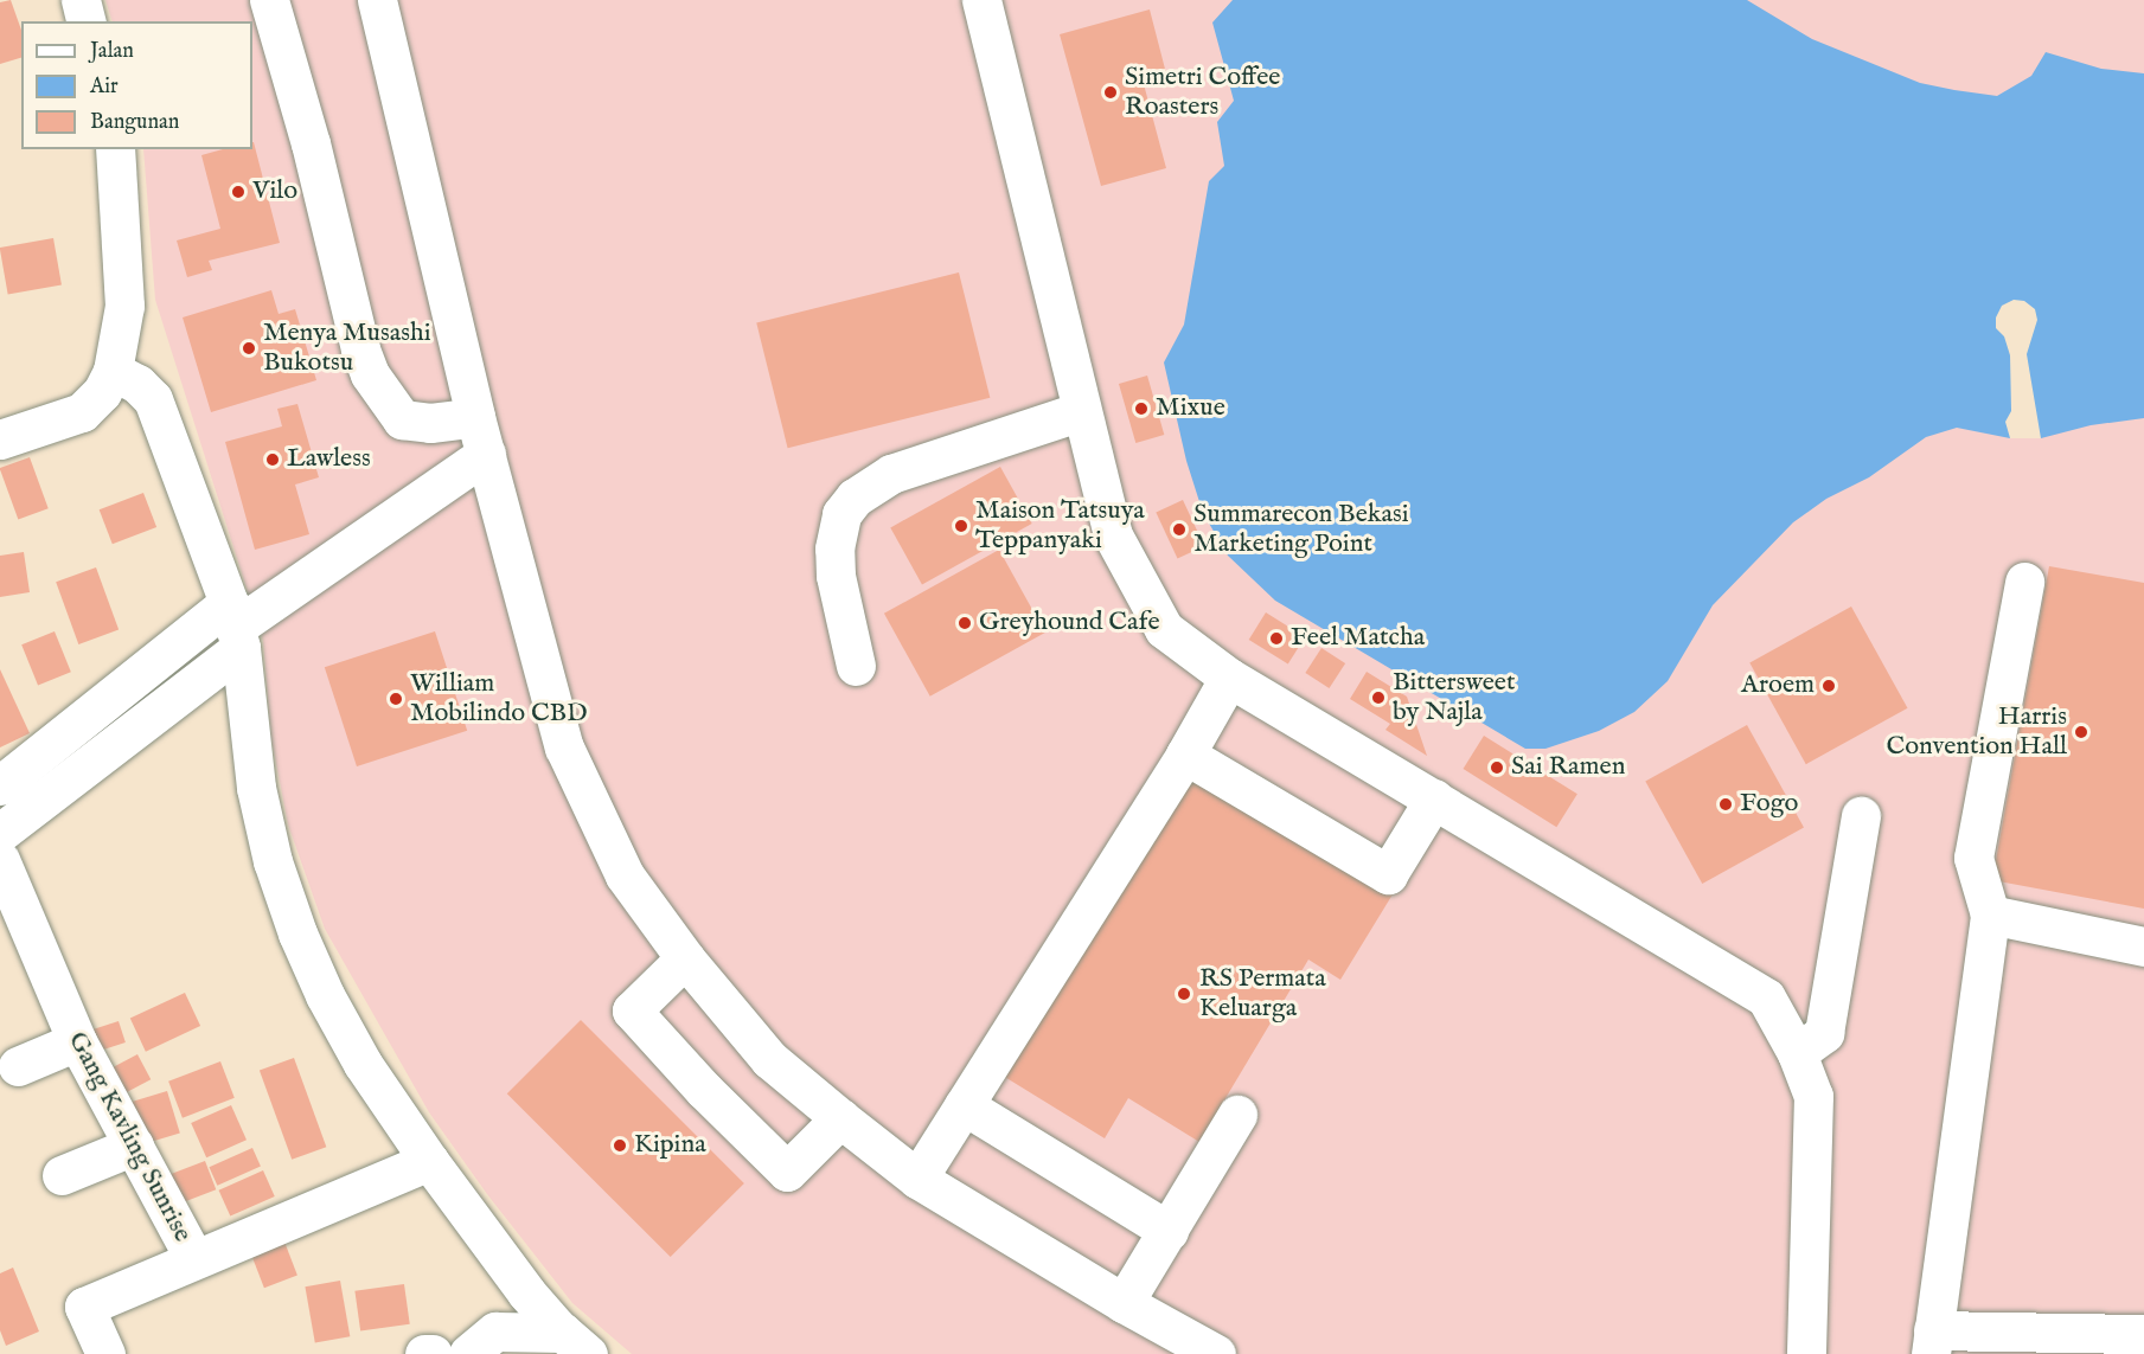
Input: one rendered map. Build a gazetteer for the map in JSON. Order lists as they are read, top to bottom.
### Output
{
  "streets": {
    "street": ["Gang Kavling Sunrise"]
  },
  "places": [
    "Simetri Coffee Roasters",
    "Vilo",
    "Menya Musashi Bukotsu",
    "Mixue",
    "Lawless",
    "Maison Tatsuya Teppanyaki",
    "Summarecon Bekasi Marketing Point",
    "Greyhound Cafe",
    "Feel Matcha",
    "Aroem",
    "Bittersweet by Najla",
    "William Mobilindo CBD",
    "Harris Convention Hall",
    "Sai Ramen",
    "Fogo",
    "RS Permata Keluarga",
    "Kipina"
  ],
  "legend": ["Jalan", "Air", "Bangunan"]
}
